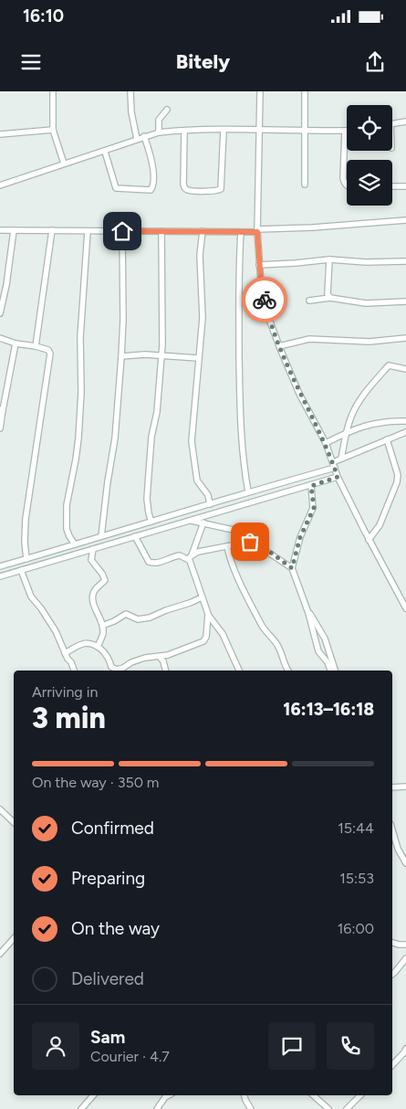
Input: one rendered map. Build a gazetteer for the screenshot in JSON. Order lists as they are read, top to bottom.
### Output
{
  "page": {
    "status": "16:10",
    "header": "Bitely",
    "heading": ["3 min", "Arriving in", "16:13–16:18"],
    "panel": ["Sam", "Courier · 4.7"],
    "bar": "On the way · 350 m",
    "list": [
      ["Confirmed", "15:44"],
      ["Preparing", "15:53"],
      ["On the way", "16:00"],
      "Delivered"
    ]
  }
}
